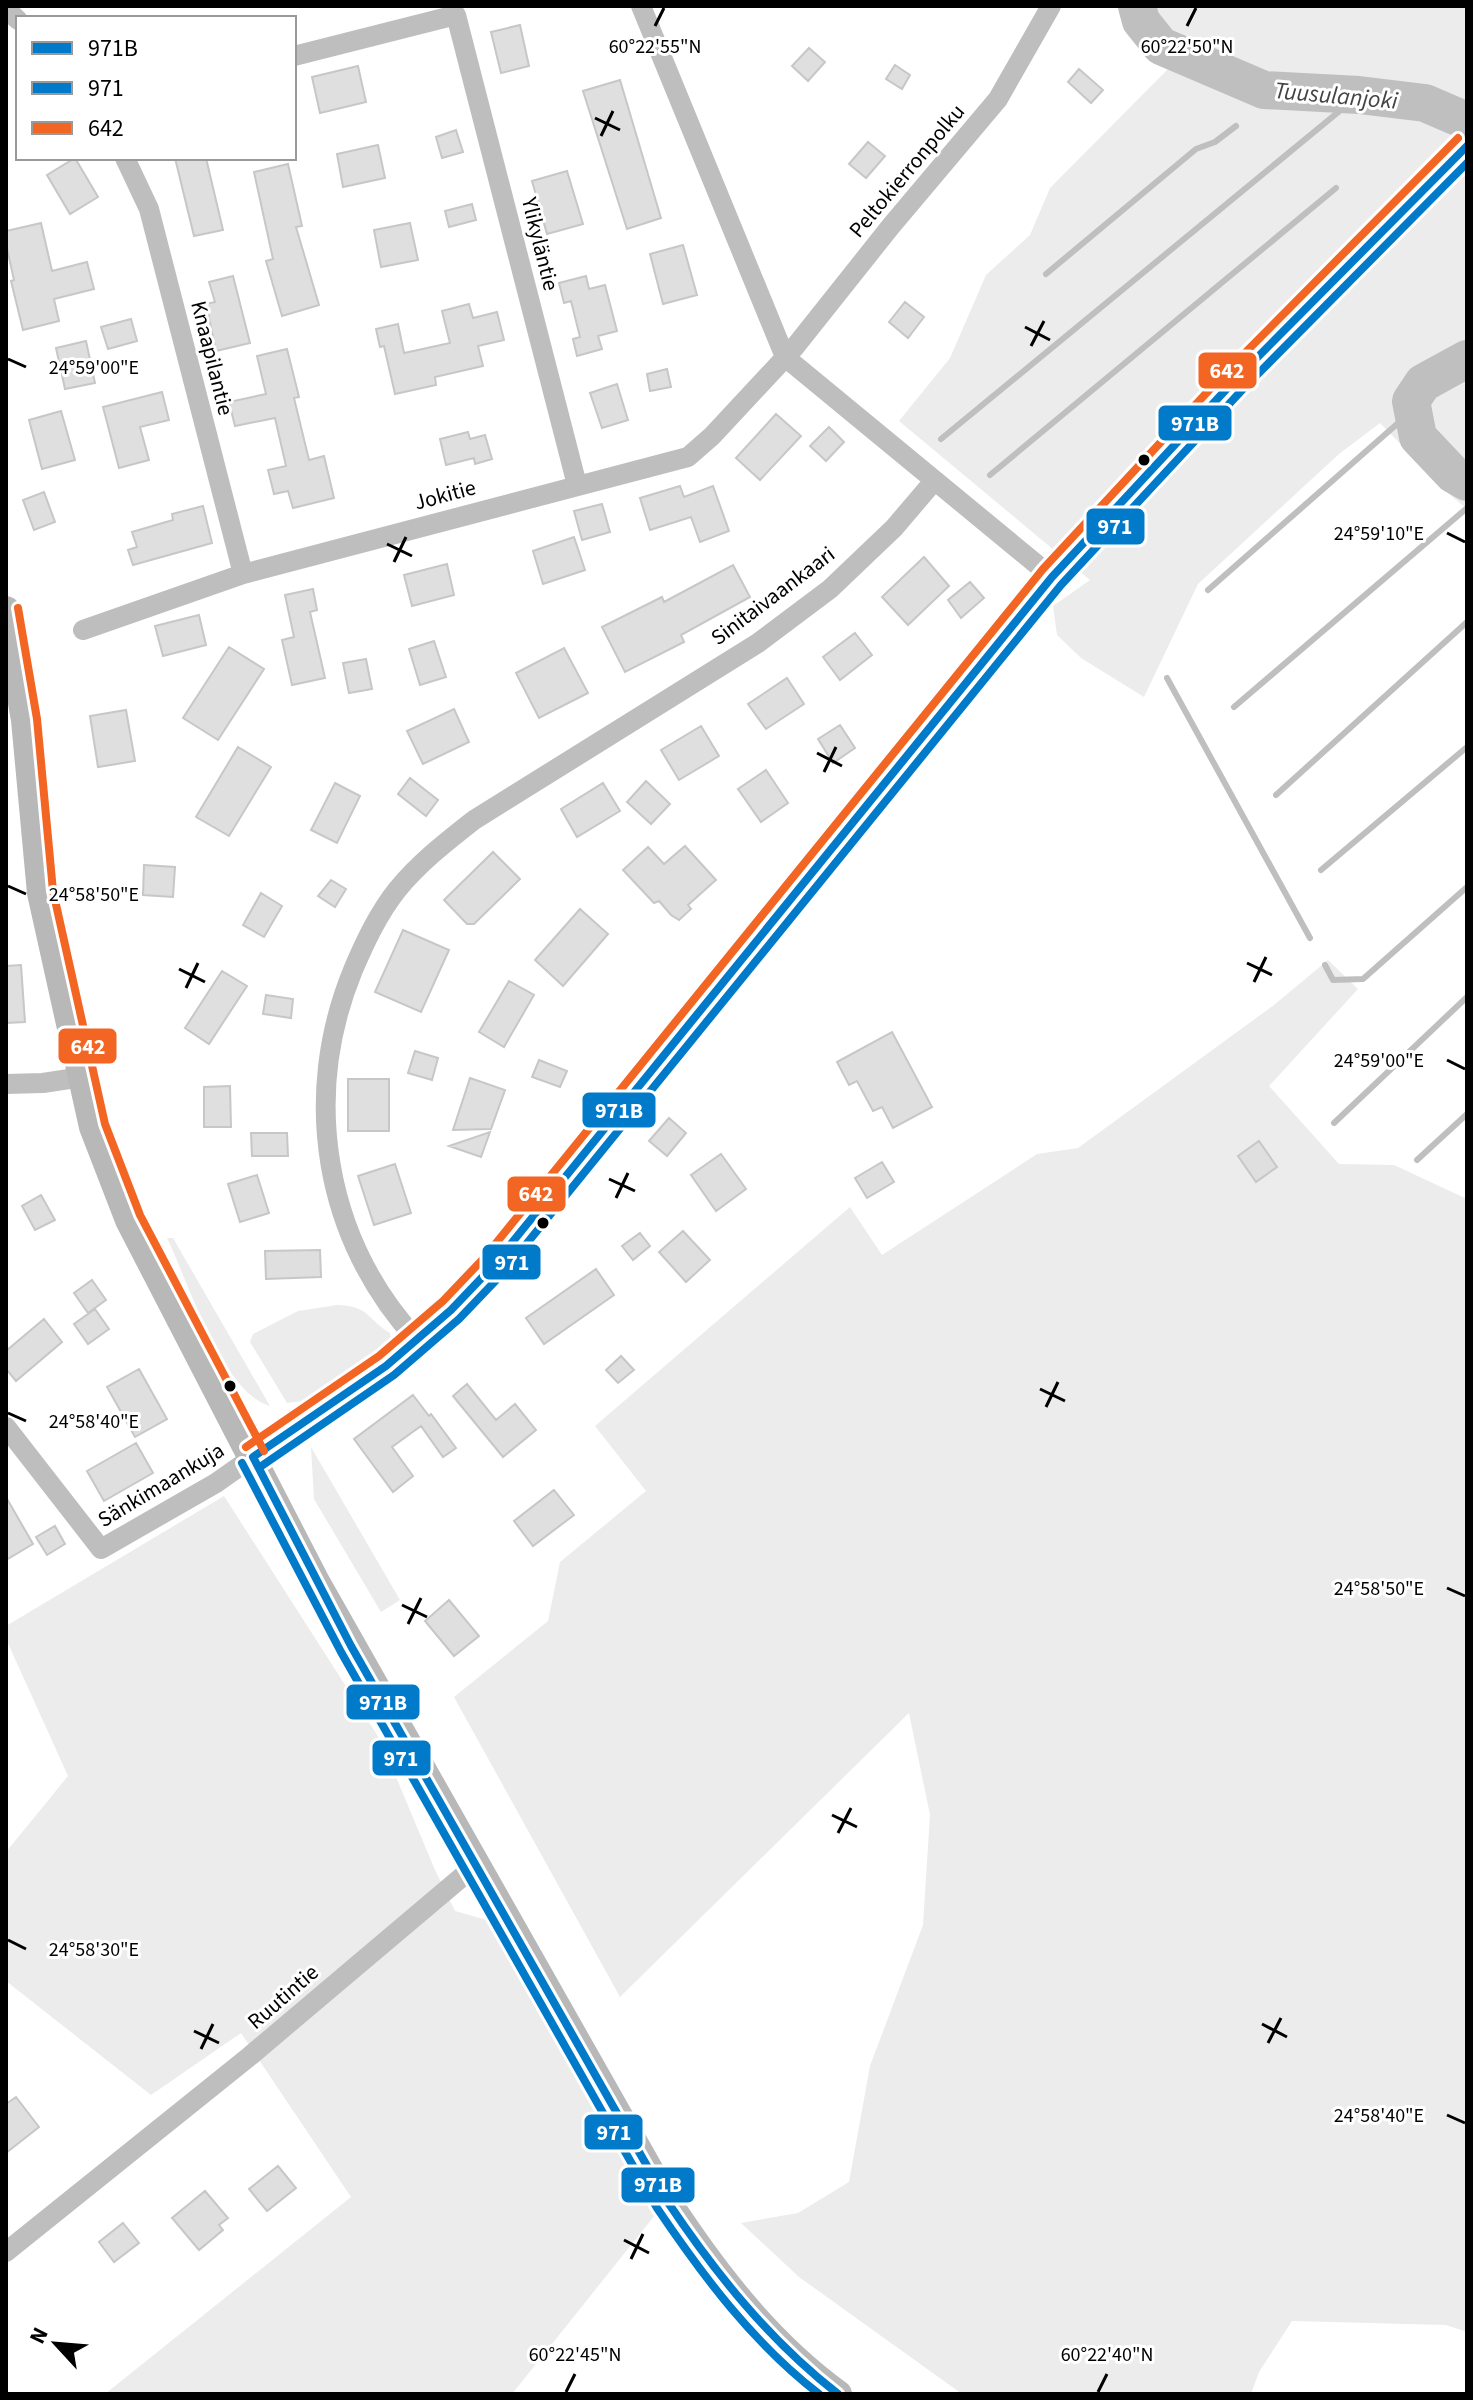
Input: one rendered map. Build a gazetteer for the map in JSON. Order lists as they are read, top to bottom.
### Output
{
  "streets": {
    "street": [
      "Peltokierronpolku",
      "Ylikyläntie",
      "Knaapilantie",
      "Jokitie",
      "Sinitaivaankaari",
      "Sänkimaankuja",
      "Ruutintie"
    ]
  },
  "crossings": [
    ["Peltokierronpolku", "Jokitie"],
    ["Ylikyläntie", "Jokitie"],
    ["Knaapilantie", "Jokitie"]
  ],
  "water": ["Tuusulanjoki"],
  "lines": ["transit line 642", "transit line 971B", "transit line 971"],
  "legend": ["971B", "971", "642"],
  "north": "top left",
  "coordinates": [
    "60°22'55\"N",
    "60°22'50\"N",
    "24°59'00\"E",
    "24°59'10\"E",
    "24°58'50\"E",
    "24°58'40\"E",
    "24°58'30\"E",
    "60°22'45\"N",
    "60°22'40\"N"
  ]
}
